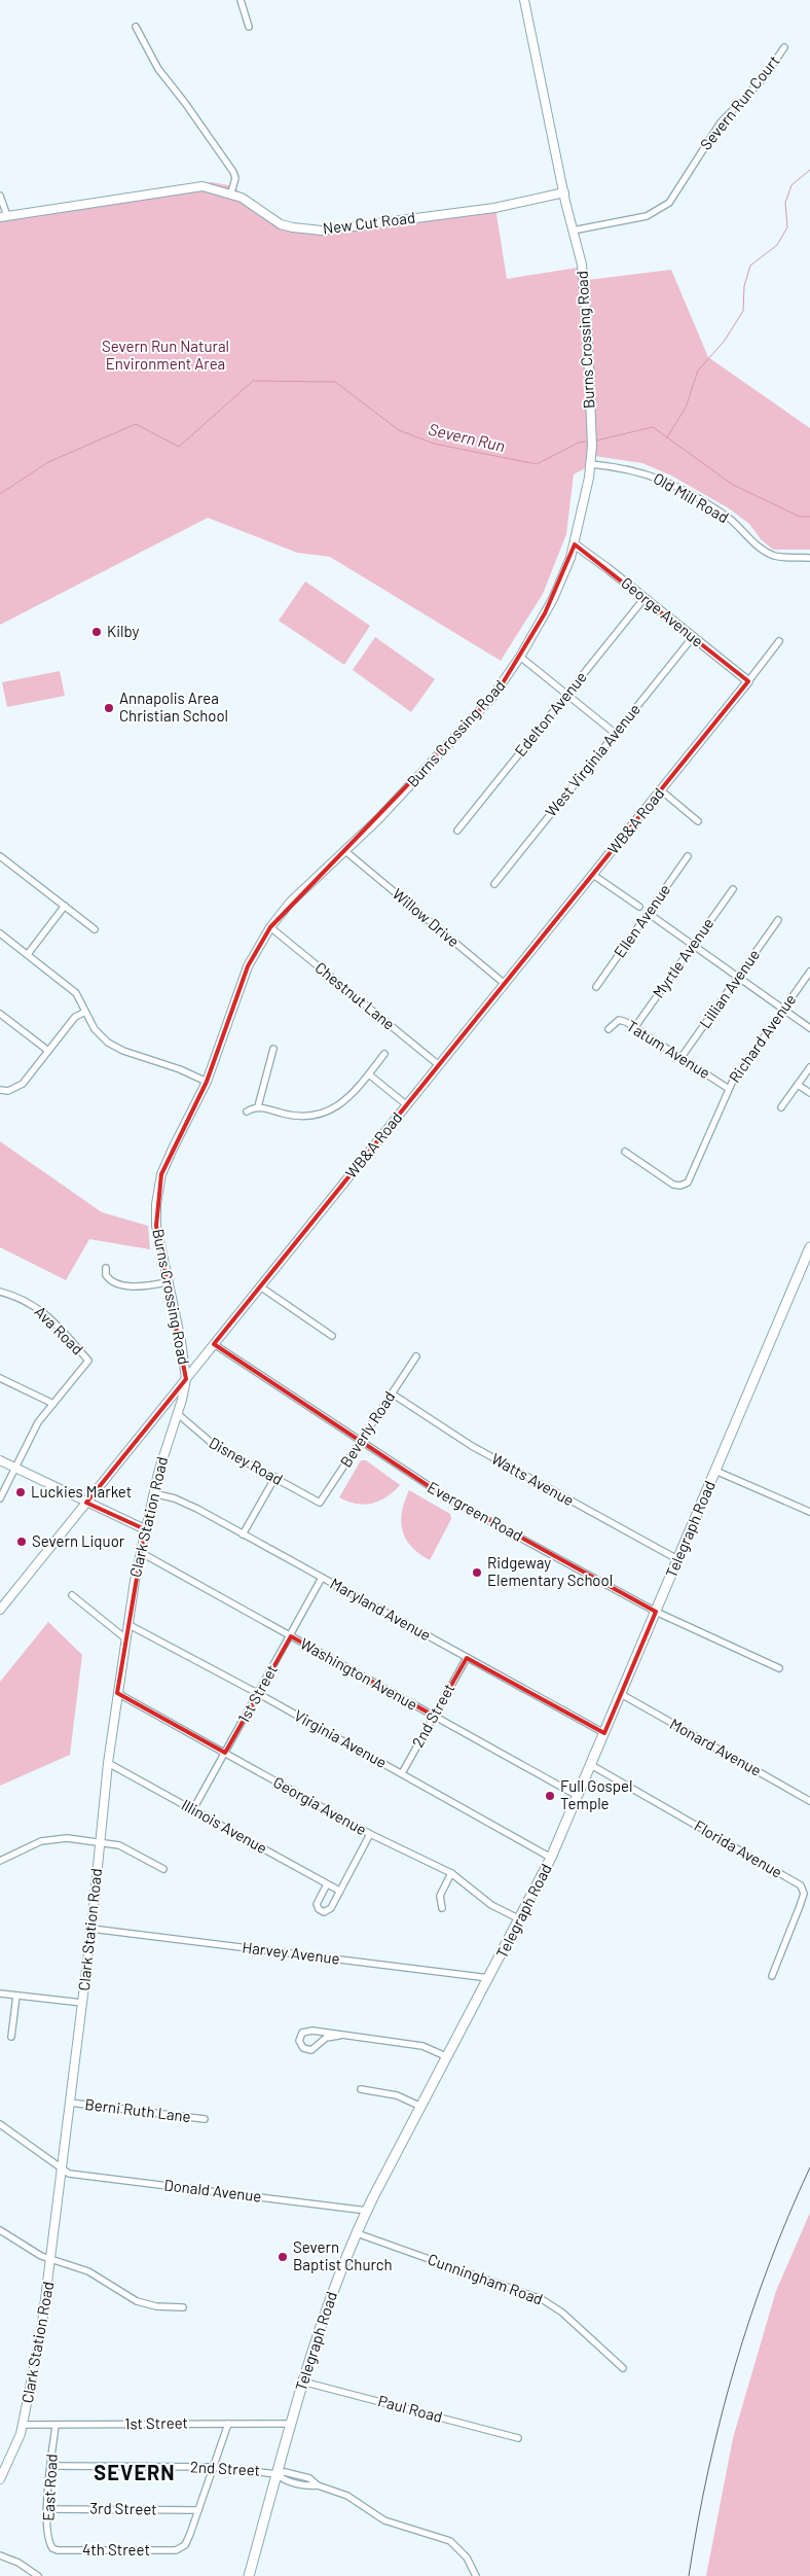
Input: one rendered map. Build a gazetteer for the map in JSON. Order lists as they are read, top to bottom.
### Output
{
  "streets": {
    "main road": ["Telegraph Road"],
    "street": [
      "Severn Run Court",
      "New Cut Road",
      "Burns Crossing Road",
      "Old Mill Road",
      "George Avenue",
      "Edelton Avenue",
      "West Virginia Avenue",
      "WB&A Road",
      "Willow Drive",
      "Ellen Avenue",
      "Myrtle Avenue",
      "Lillian Avenue",
      "Chestnut Lane",
      "Richard Avenue",
      "Tatum Avenue",
      "Ava Road",
      "Beverly Road",
      "Disney Road",
      "Watts Avenue",
      "Evergreen Road",
      "Clark Station Road",
      "Maryland Avenue",
      "Washington Avenue",
      "1st Street",
      "2nd Street",
      "Virginia Avenue",
      "Monard Avenue",
      "Georgia Avenue",
      "Illinois Avenue",
      "Florida Avenue",
      "Harvey Avenue",
      "Berni Ruth Lane",
      "Donald Avenue",
      "Cunningham Road",
      "Paul Road",
      "East Road",
      "3rd Street",
      "4th Street"
    ]
  },
  "crossings": [
    ["Severn Run Court", "Burns Crossing Road"],
    ["New Cut Road", "Burns Crossing Road"],
    ["Burns Crossing Road", "Old Mill Road"],
    ["Burns Crossing Road", "George Avenue"],
    ["Burns Crossing Road", "WB&A Road"],
    ["Burns Crossing Road", "Willow Drive"],
    ["Burns Crossing Road", "Chestnut Lane"],
    ["Burns Crossing Road", "Clark Station Road"],
    ["George Avenue", "Edelton Avenue"],
    ["George Avenue", "West Virginia Avenue"],
    ["George Avenue", "WB&A Road"],
    ["WB&A Road", "Willow Drive"],
    ["WB&A Road", "Chestnut Lane"],
    ["WB&A Road", "Evergreen Road"],
    ["WB&A Road", "Clark Station Road"],
    ["Myrtle Avenue", "Tatum Avenue"],
    ["Lillian Avenue", "Tatum Avenue"],
    ["Richard Avenue", "Tatum Avenue"],
    ["Beverly Road", "Disney Road"],
    ["Beverly Road", "Watts Avenue"],
    ["Beverly Road", "Evergreen Road"],
    ["Disney Road", "Clark Station Road"],
    ["Watts Avenue", "Telegraph Road"],
    ["Evergreen Road", "Telegraph Road"],
    ["Clark Station Road", "Maryland Avenue"],
    ["Clark Station Road", "Washington Avenue"],
    ["Clark Station Road", "1st Street"],
    ["Clark Station Road", "Virginia Avenue"],
    ["Clark Station Road", "Georgia Avenue"],
    ["Clark Station Road", "Illinois Avenue"],
    ["Clark Station Road", "Harvey Avenue"],
    ["Clark Station Road", "Berni Ruth Lane"],
    ["Clark Station Road", "Donald Avenue"],
    ["Telegraph Road", "Maryland Avenue"],
    ["Telegraph Road", "Washington Avenue"],
    ["Telegraph Road", "1st Street"],
    ["Telegraph Road", "2nd Street"],
    ["Telegraph Road", "Virginia Avenue"],
    ["Telegraph Road", "Monard Avenue"],
    ["Telegraph Road", "Georgia Avenue"],
    ["Telegraph Road", "Florida Avenue"],
    ["Telegraph Road", "Harvey Avenue"],
    ["Telegraph Road", "Donald Avenue"],
    ["Telegraph Road", "Cunningham Road"],
    ["Telegraph Road", "Paul Road"],
    ["Maryland Avenue", "1st Street"],
    ["Maryland Avenue", "2nd Street"],
    ["Washington Avenue", "1st Street"],
    ["Washington Avenue", "2nd Street"],
    ["1st Street", "Virginia Avenue"],
    ["1st Street", "Georgia Avenue"],
    ["1st Street", "Illinois Avenue"],
    ["1st Street", "East Road"],
    ["2nd Street", "Virginia Avenue"],
    ["2nd Street", "East Road"],
    ["East Road", "3rd Street"],
    ["East Road", "4th Street"],
    ["3rd Street", "4th Street"]
  ],
  "districts": ["SEVERN"],
  "water": ["Severn Run"],
  "parks": ["Severn Run Natural Environment Area"],
  "places": [
    "Kilby",
    "Annapolis Area Christian School",
    "Luckies Market",
    "Severn Liquor",
    "Ridgeway Elementary School",
    "Full Gospel Temple",
    "Severn Baptist Church"
  ]
}
